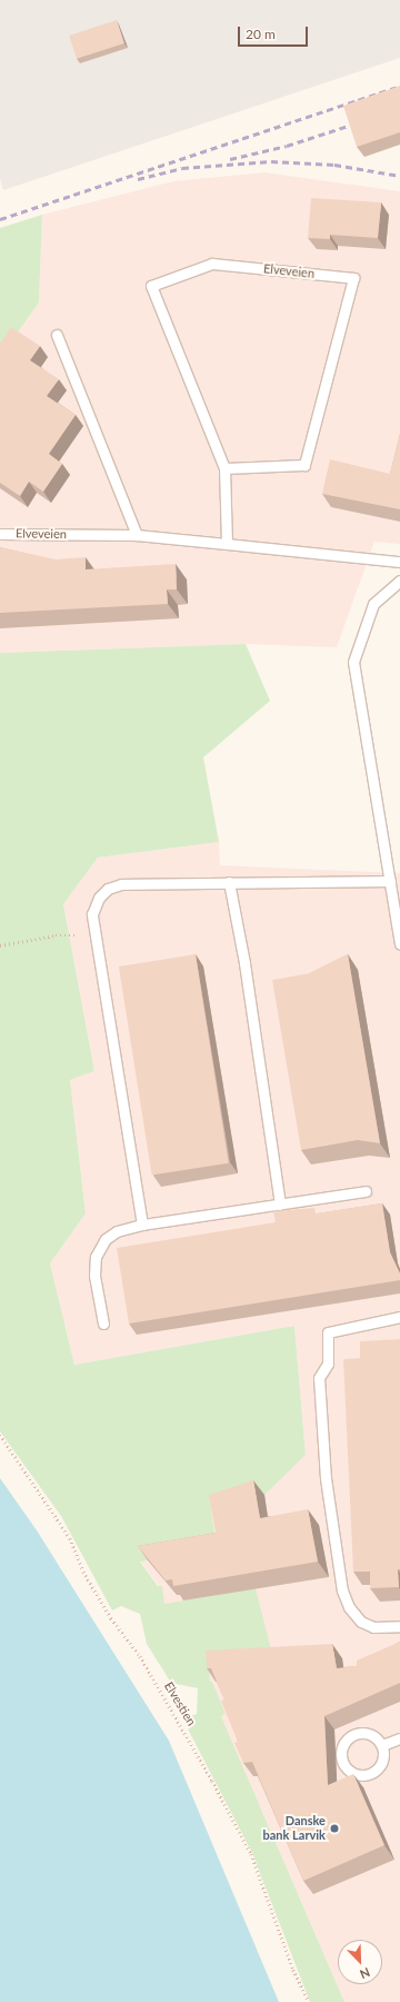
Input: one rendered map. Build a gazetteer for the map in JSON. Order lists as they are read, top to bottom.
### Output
{
  "streets": {
    "lane": ["Elveveien"],
    "path": ["Elvestien"]
  },
  "places": ["Danske bank Larvik"],
  "scale_bar": "20 m",
  "north": "bottom right"
}
